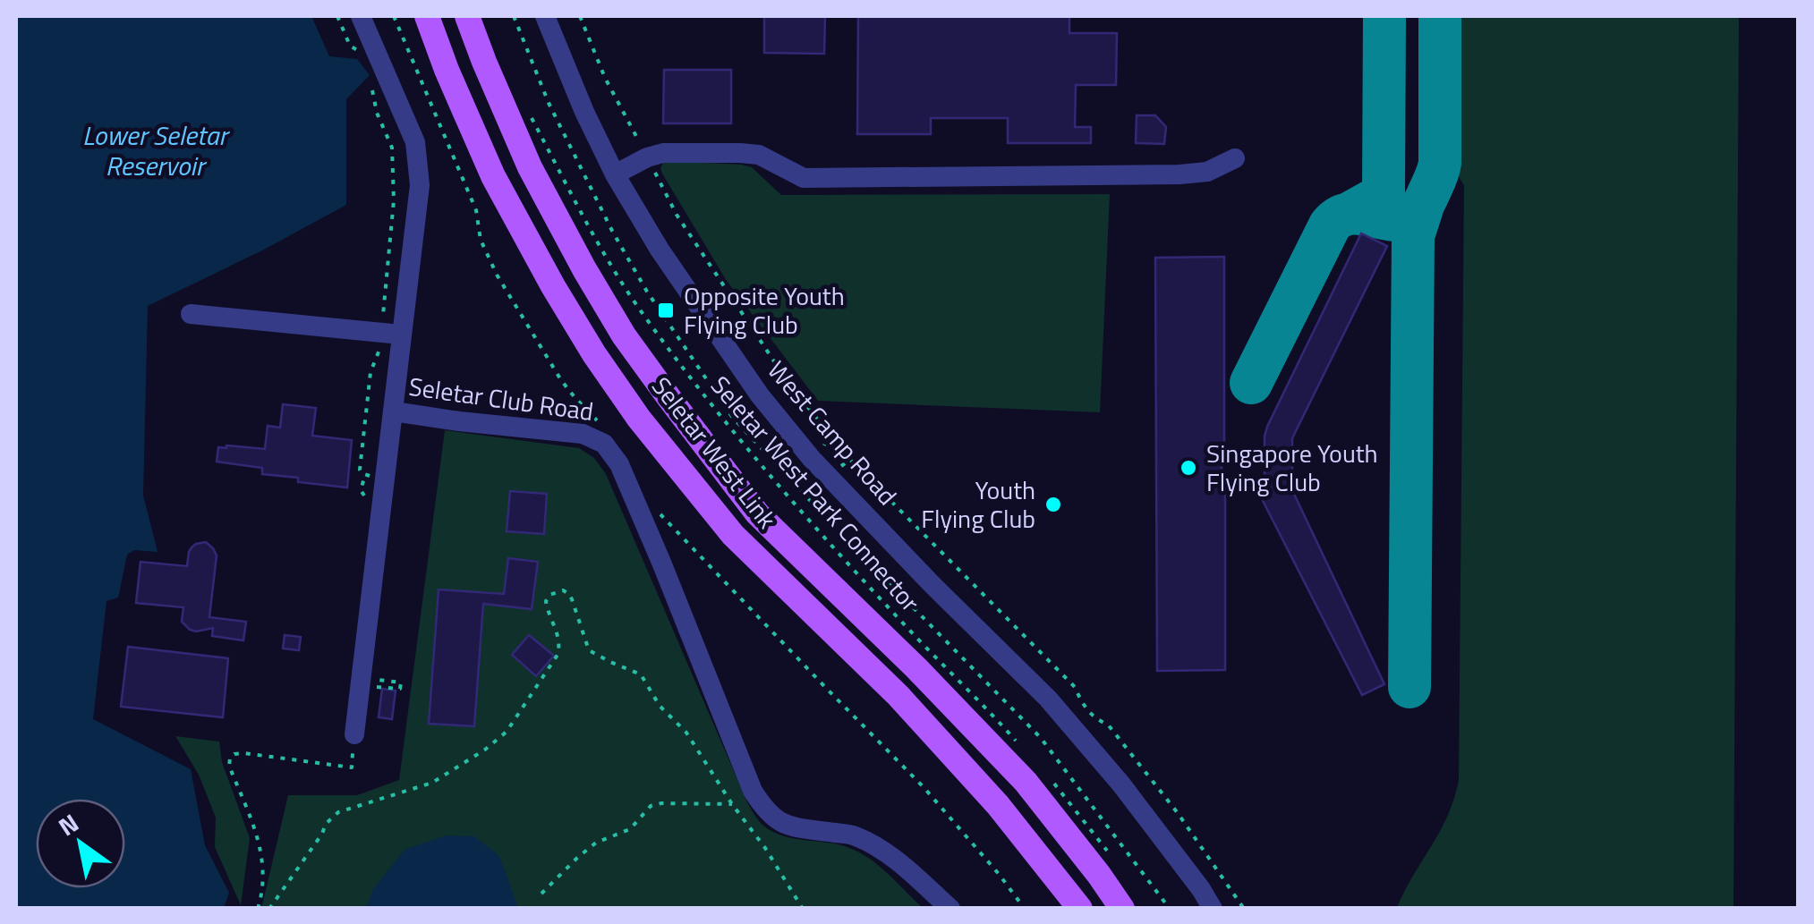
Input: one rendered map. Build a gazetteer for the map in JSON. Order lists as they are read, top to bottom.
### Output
{
  "streets": {
    "main road": ["Seletar West Link"],
    "street": ["Seletar Club Road", "West Camp Road"],
    "path": ["Seletar West Park Connector"]
  },
  "water": ["Lower Seletar Reservoir"],
  "places": {
    "transit": ["Opposite Youth Flying Club"],
    "other": ["Singapore Youth Flying Club", "Youth Flying Club"]
  },
  "north": "top left"
}
